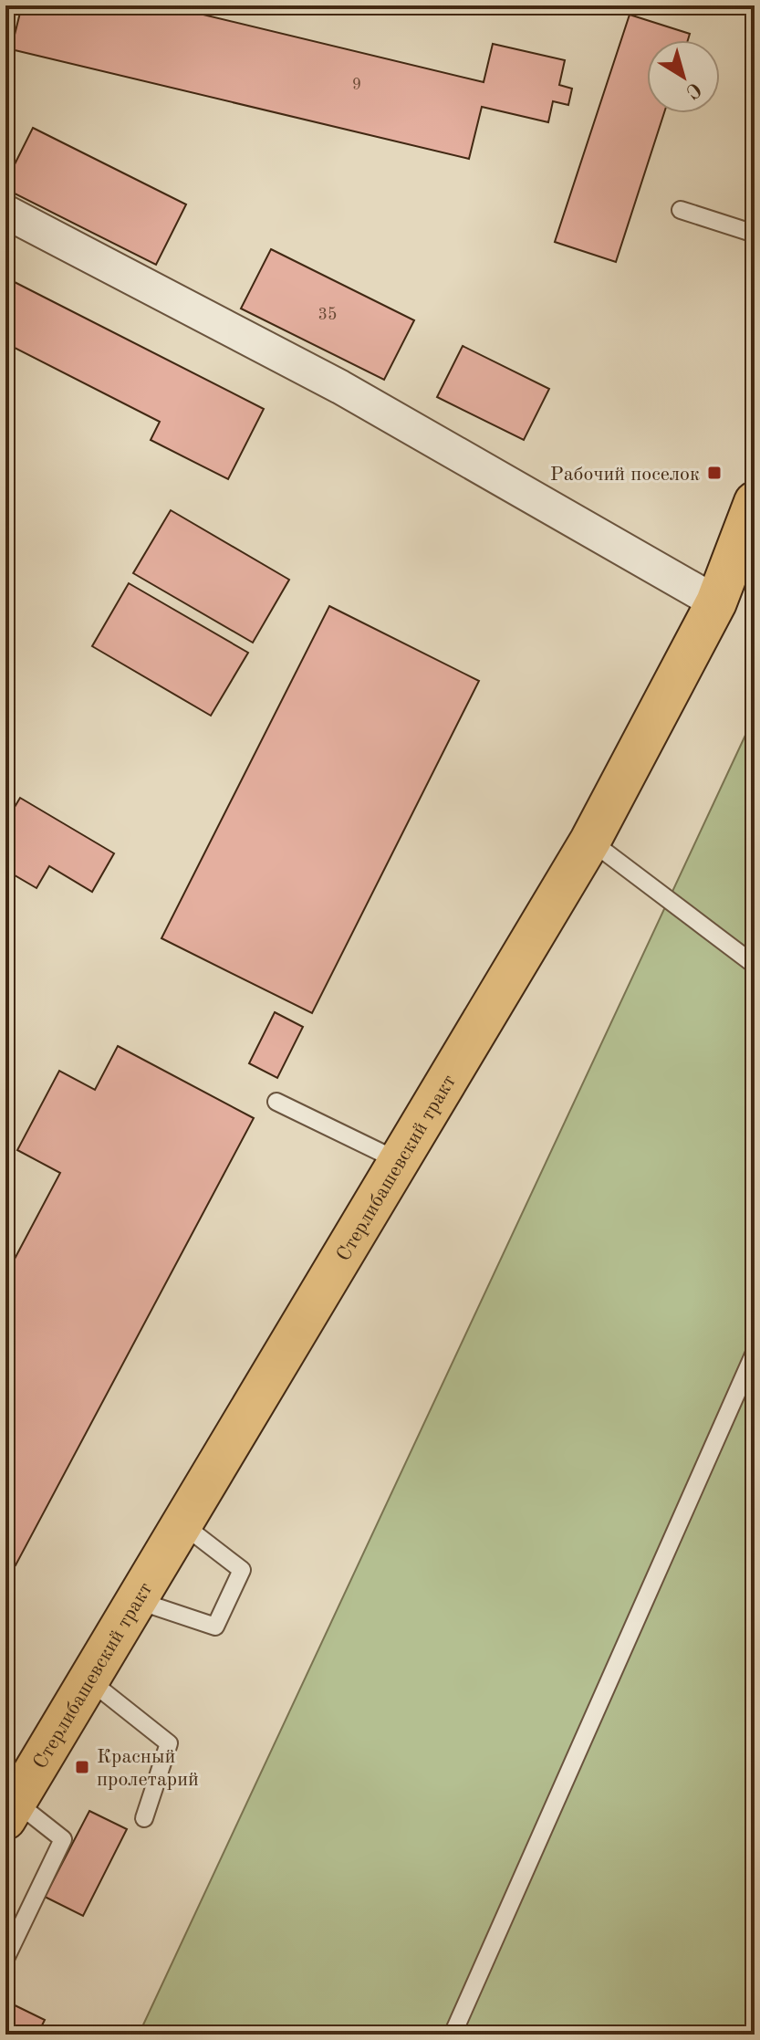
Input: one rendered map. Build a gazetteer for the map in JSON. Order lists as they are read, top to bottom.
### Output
{
  "streets": {
    "main road": ["Стерлибашевский тракт"]
  },
  "places": {
    "transit": ["Рабочий поселок", "Красный пролетарий"]
  },
  "house_numbers": ["9", "35"],
  "north": "bottom right"
}
